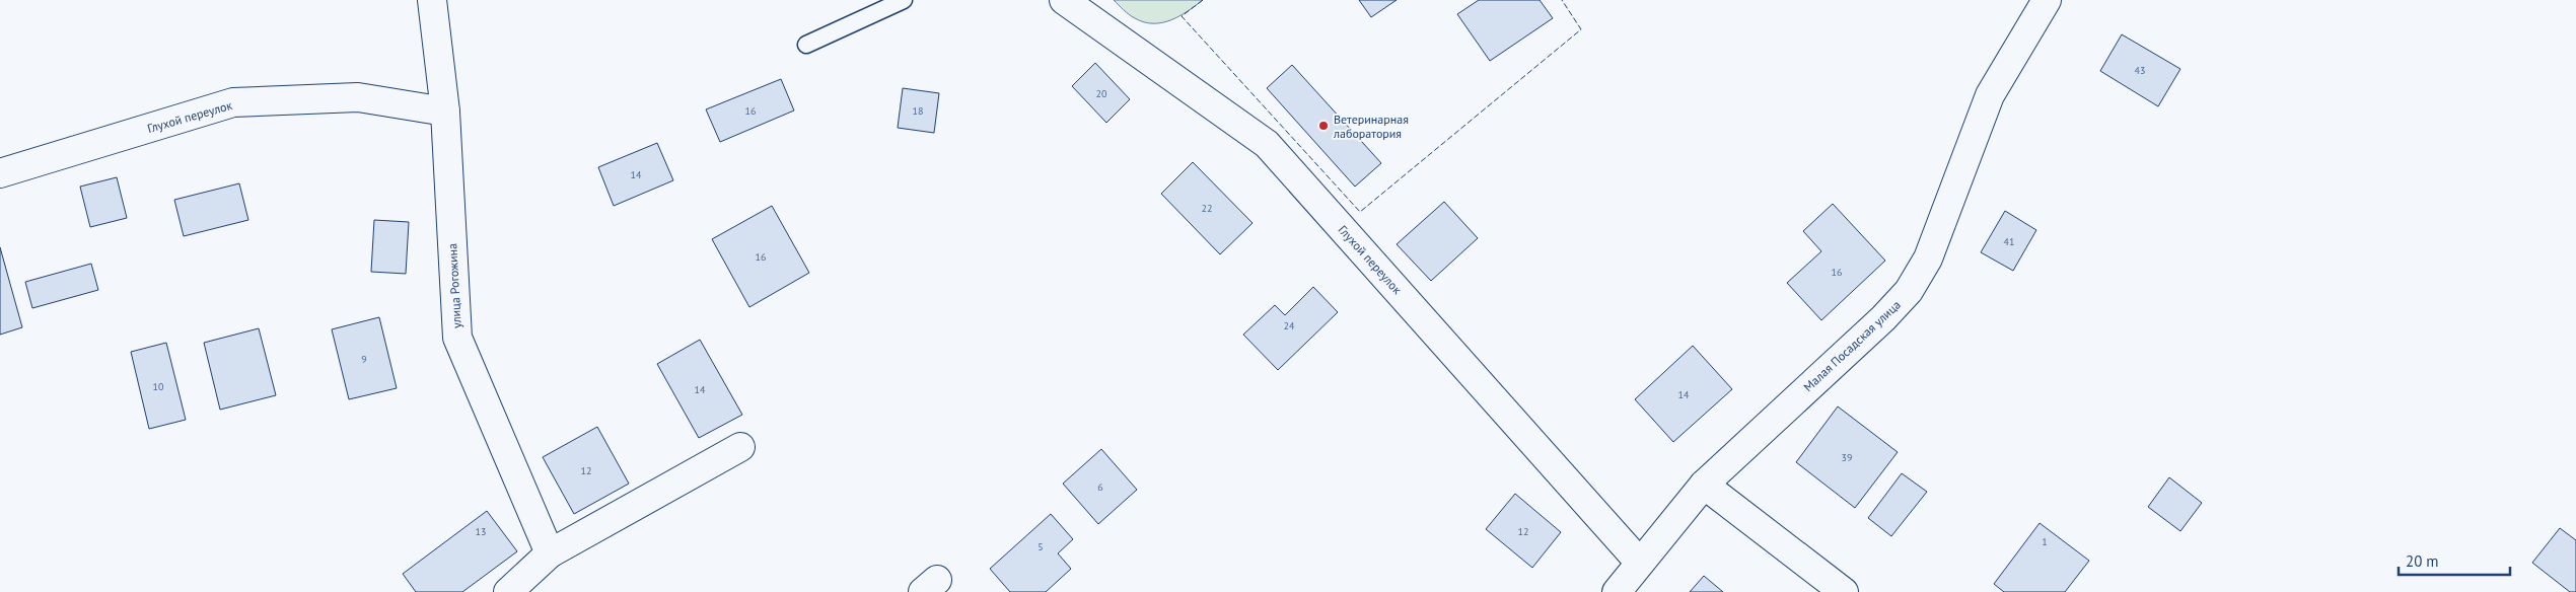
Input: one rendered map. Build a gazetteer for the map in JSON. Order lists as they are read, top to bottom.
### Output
{
  "streets": {
    "street": ["Глухой переулок", "улица Рогожина", "Малая Посадская улица"]
  },
  "crossings": [
    ["Глухой переулок", "улица Рогожина"],
    ["Глухой переулок", "Малая Посадская улица"]
  ],
  "places": ["Ветеринарная лаборатория"],
  "house_numbers": [
    "43",
    "20",
    "16",
    "18",
    "14",
    "22",
    "41",
    "16",
    "16",
    "24",
    "9",
    "10",
    "14",
    "14",
    "39",
    "12",
    "6",
    "13",
    "12",
    "1",
    "5"
  ],
  "scale_bar": "20 m"
}
